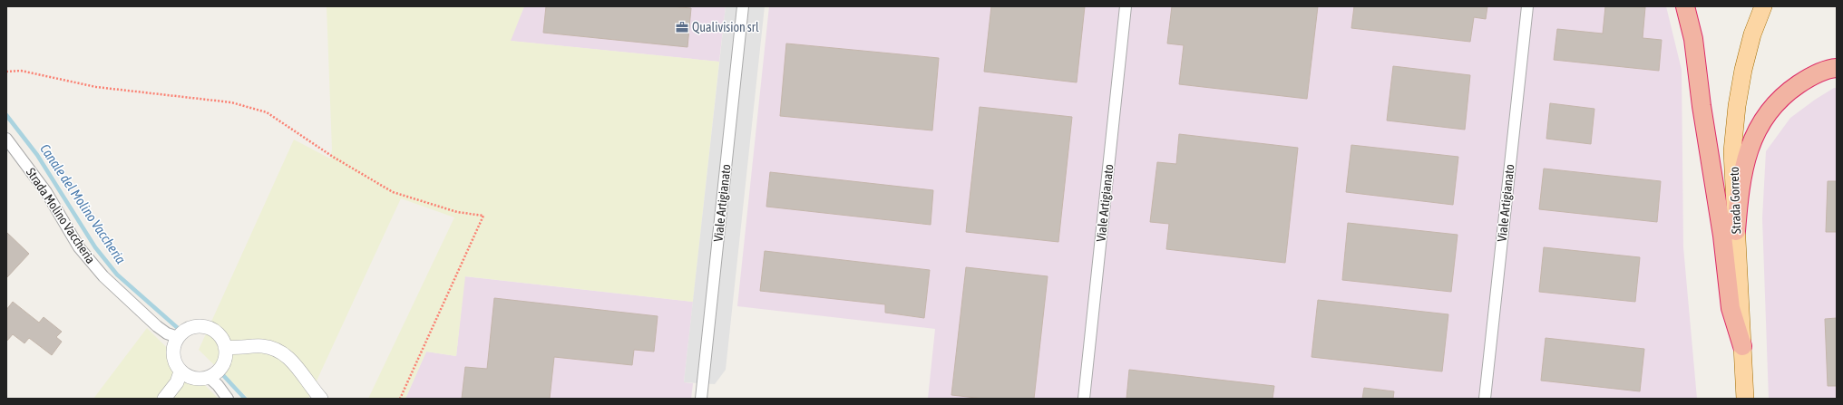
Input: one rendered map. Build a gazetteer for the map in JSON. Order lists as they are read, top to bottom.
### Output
{
  "streets": {
    "main road": ["Strada Gorreto"],
    "street": ["Viale Artigianato", "Strada Molino Vaccheria"]
  },
  "water": ["Canale del Molino Vaccheria"],
  "places": {
    "office": ["Qualivision srl"]
  }
}
